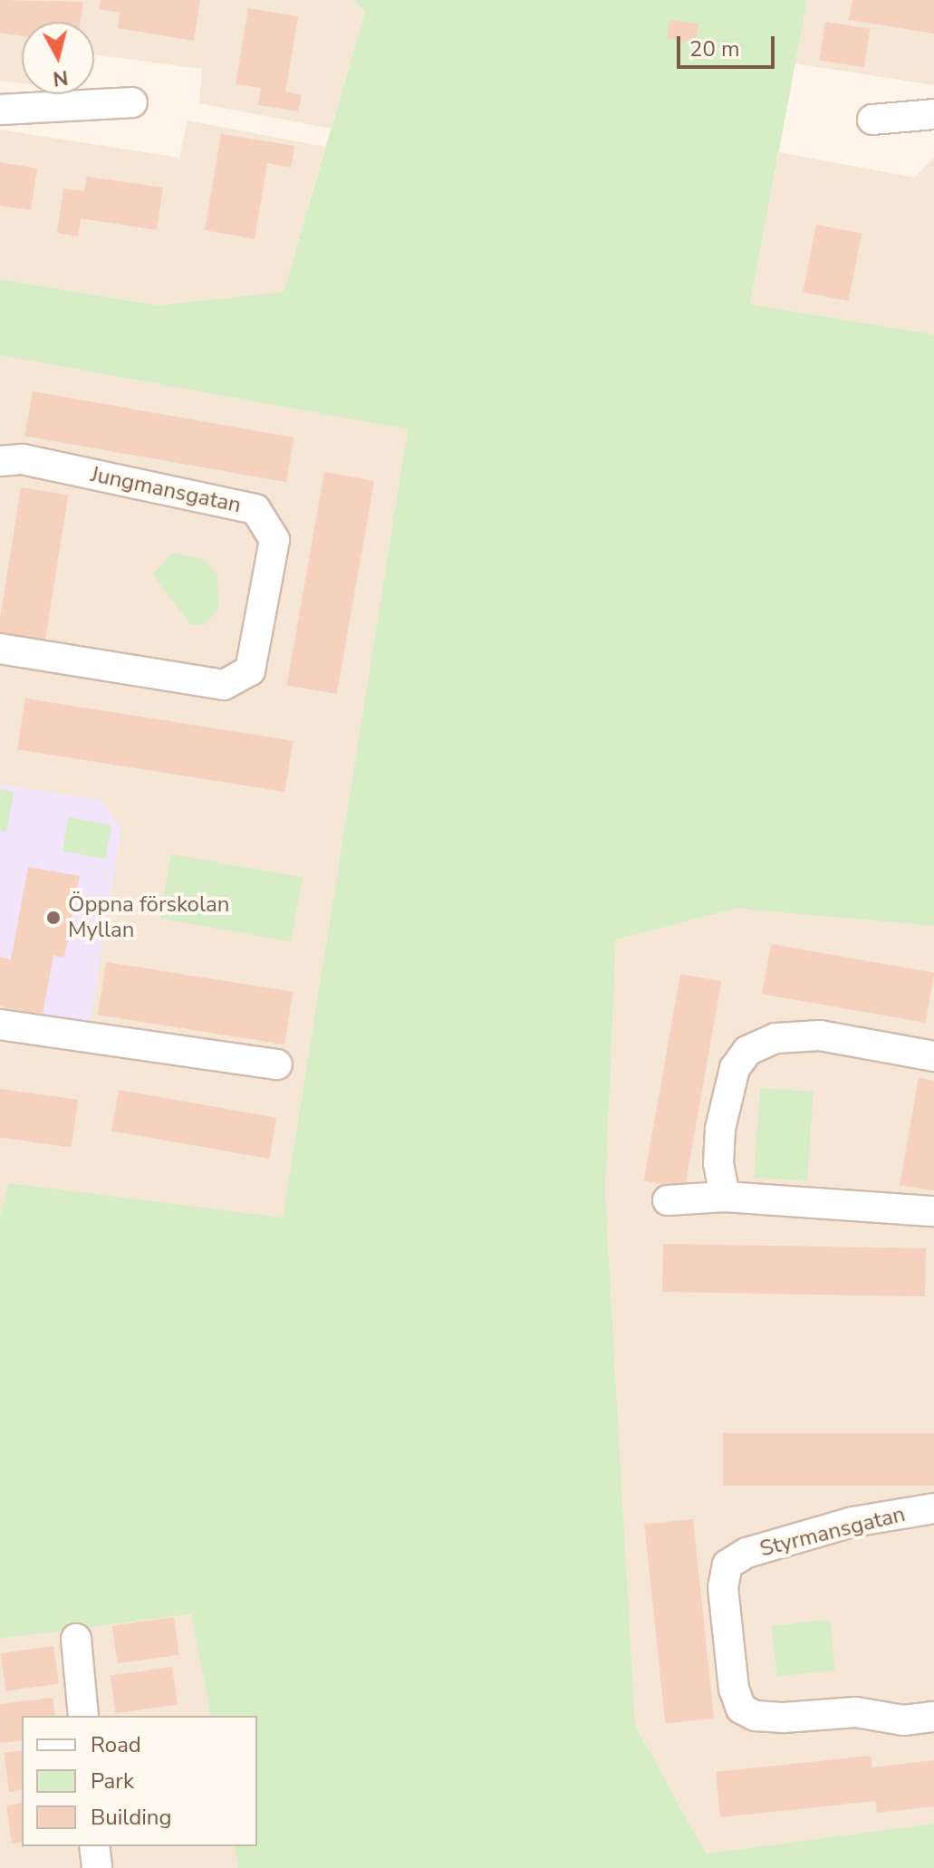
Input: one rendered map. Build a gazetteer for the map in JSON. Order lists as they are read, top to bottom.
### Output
{
  "streets": {
    "street": ["Jungmansgatan", "Styrmansgatan"]
  },
  "places": ["Öppna förskolan Myllan"],
  "legend": ["Road", "Park", "Building"],
  "scale_bar": "20 m",
  "north": "bottom"
}
